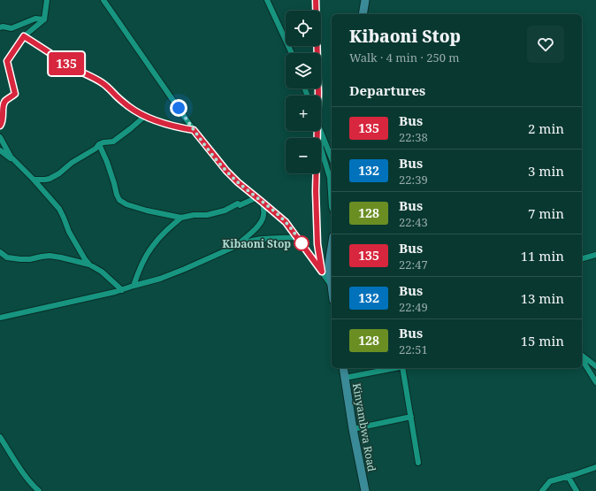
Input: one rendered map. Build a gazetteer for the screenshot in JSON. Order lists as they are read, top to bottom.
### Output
{
  "streets": {
    "street": ["Kinyambwa Road"]
  },
  "places": ["Kibaoni Stop"],
  "lines": ["bus line 135"],
  "page": {
    "on_map": "135",
    "map_buttons": ["+", "−"],
    "heading": [
      ["Kibaoni Stop", "Walk · 4 min · 250 m"],
      "Departures"
    ],
    "list": [
      {
        "mark": "135",
        "name": "Bus",
        "note": "22:38",
        "value": "2 min"
      },
      {
        "mark": "132",
        "name": "Bus",
        "note": "22:39",
        "value": "3 min"
      },
      {
        "mark": "128",
        "name": "Bus",
        "note": "22:43",
        "value": "7 min"
      },
      {
        "mark": "135",
        "name": "Bus",
        "note": "22:47",
        "value": "11 min"
      },
      {
        "mark": "132",
        "name": "Bus",
        "note": "22:49",
        "value": "13 min"
      },
      {
        "mark": "128",
        "name": "Bus",
        "note": "22:51",
        "value": "15 min"
      }
    ]
  }
}
